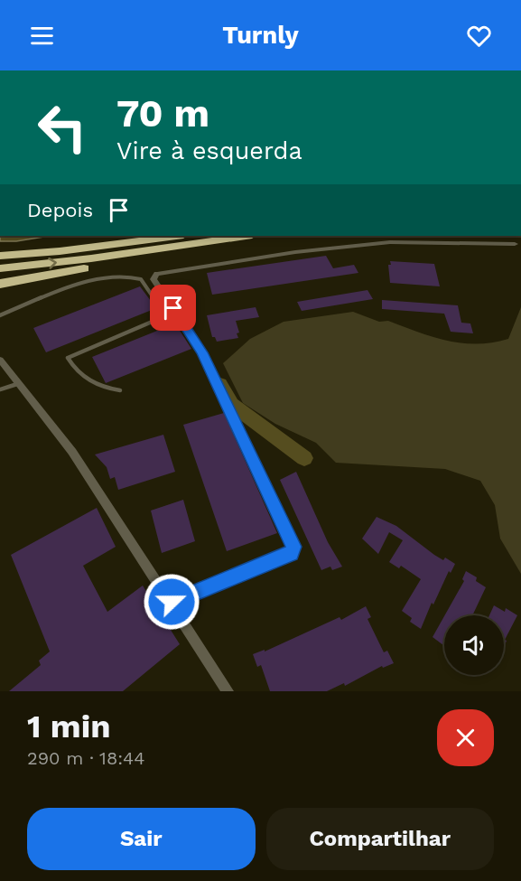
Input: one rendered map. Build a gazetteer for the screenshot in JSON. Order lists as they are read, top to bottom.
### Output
{
  "page": {
    "header": "Turnly",
    "turn": ["70 m", "Vire à esquerda"],
    "then": "Depois",
    "heading": ["1 min", "290 m · 18:44"],
    "buttons": ["Sair", "Compartilhar"]
  }
}
